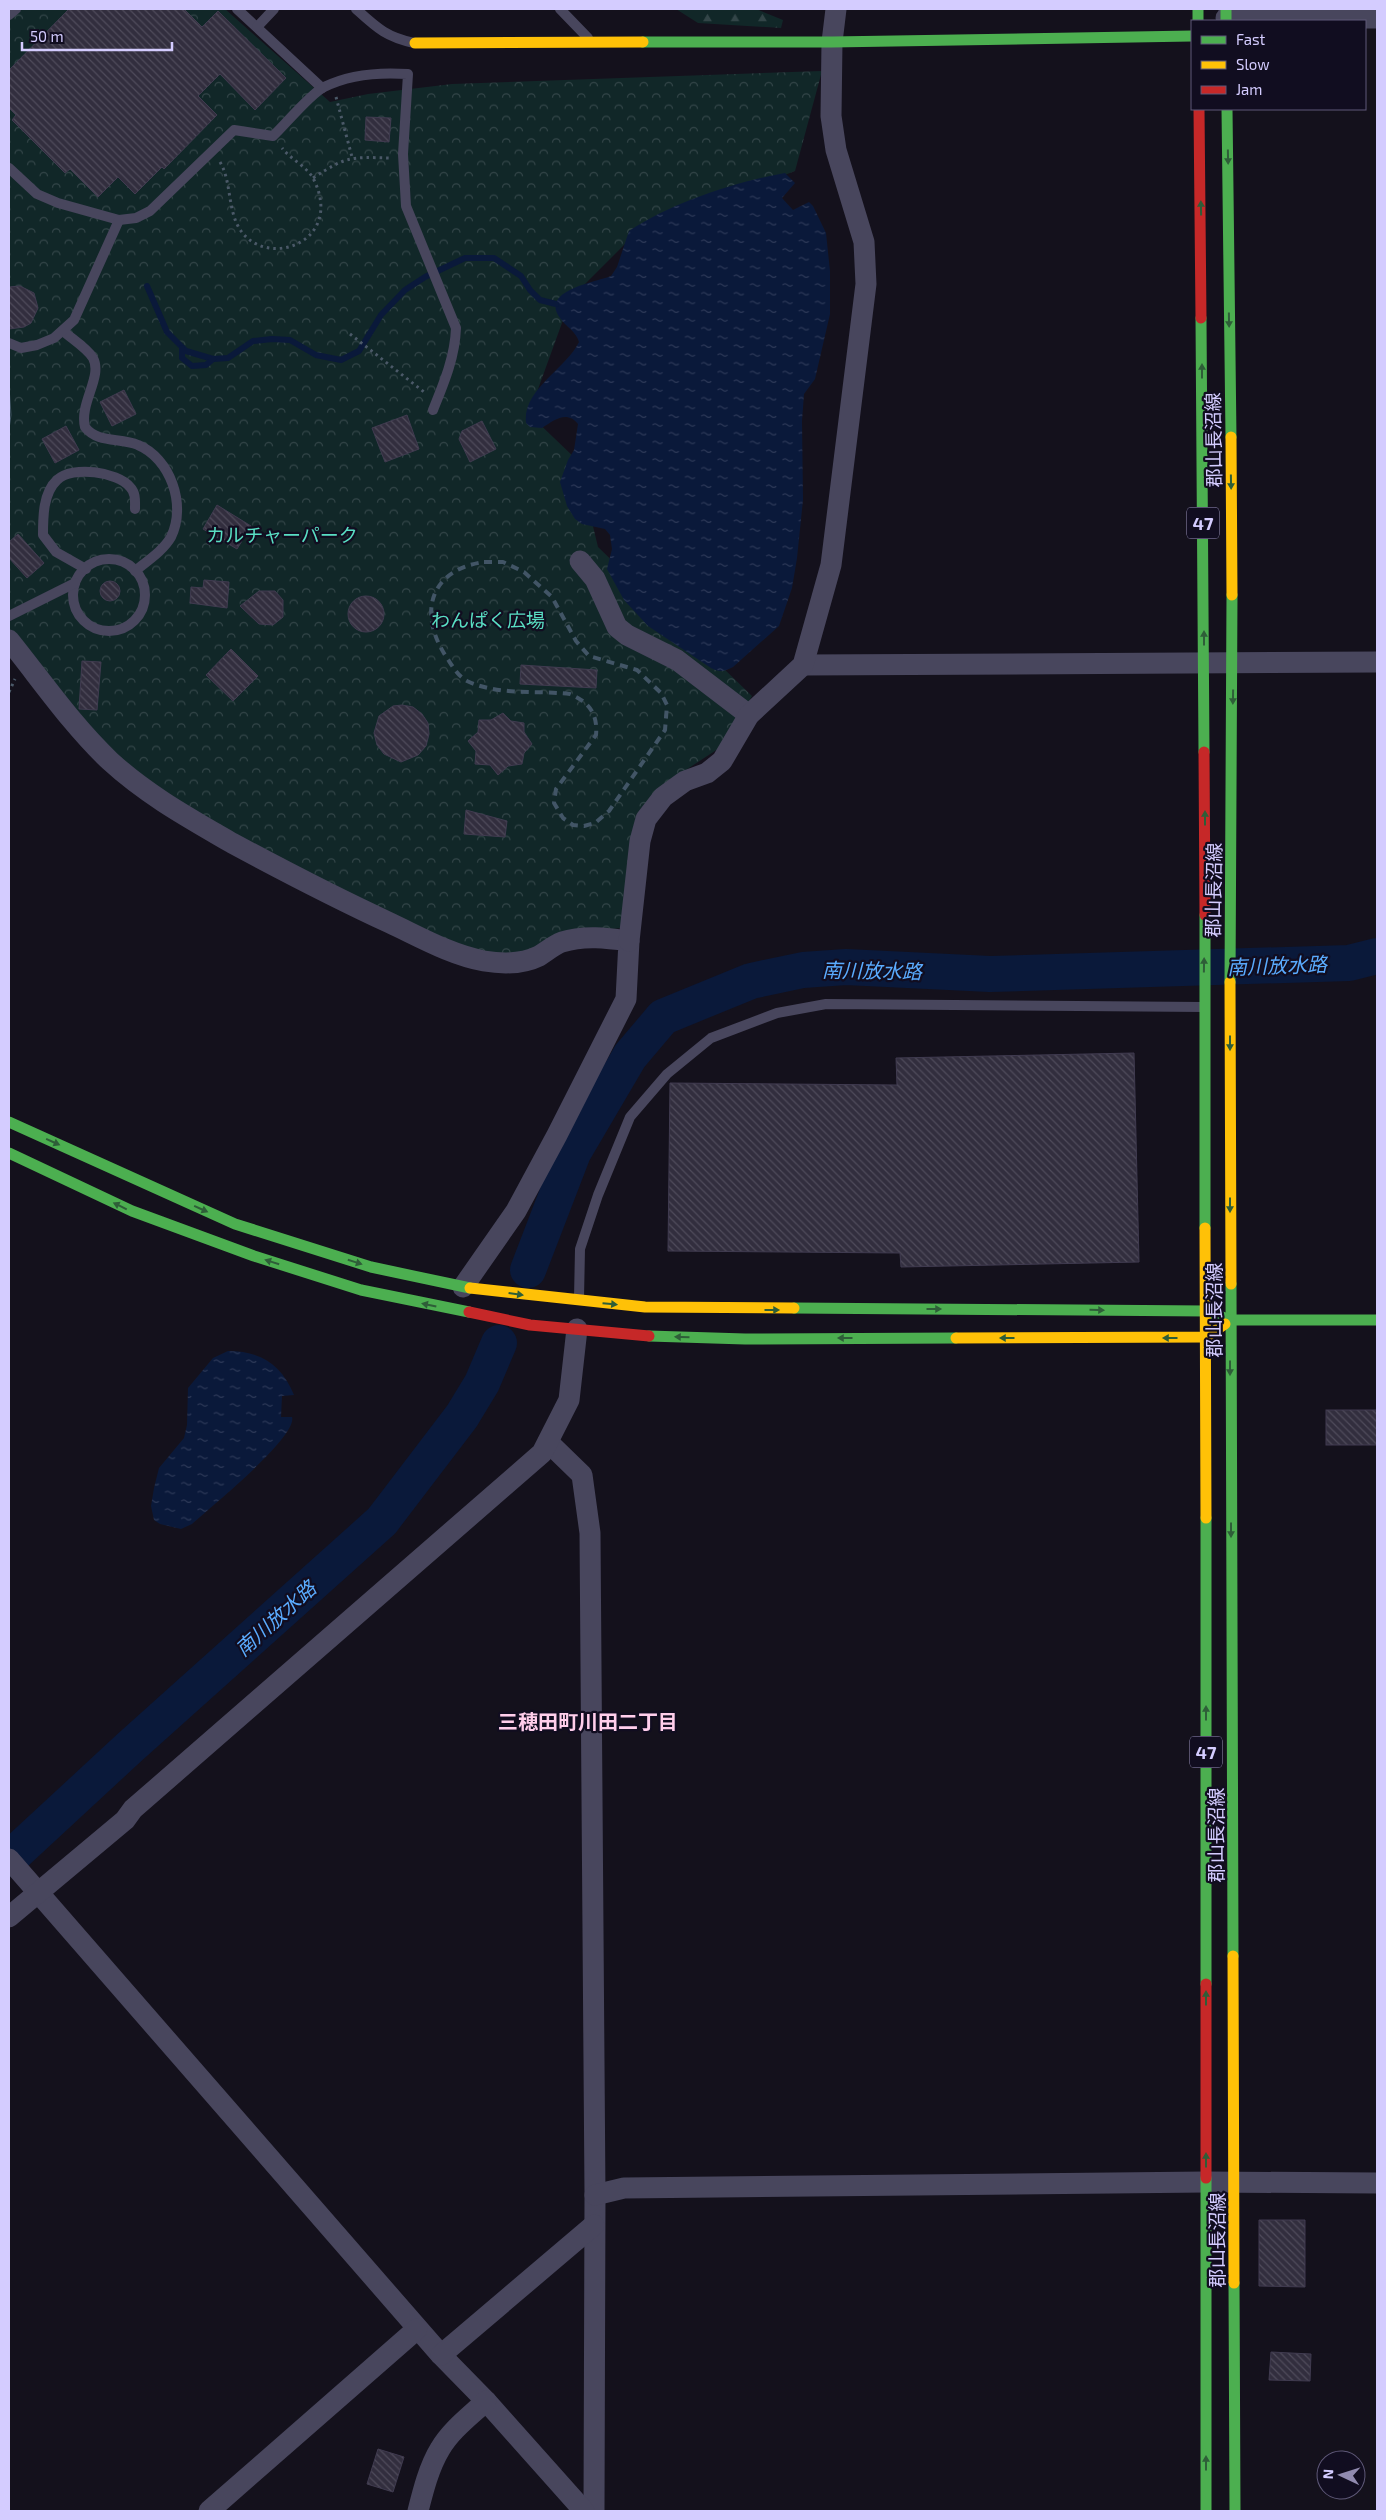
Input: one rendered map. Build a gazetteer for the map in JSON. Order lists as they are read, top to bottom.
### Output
{
  "streets": {
    "main road": ["郡山長沼線", "47"]
  },
  "districts": ["三穂田町川田二丁目"],
  "water": ["南川放水路"],
  "parks": ["カルチャーパーク", "わんぱく広場"],
  "legend": ["Fast", "Slow", "Jam"],
  "scale_bar": "50 m",
  "north": "left"
}
